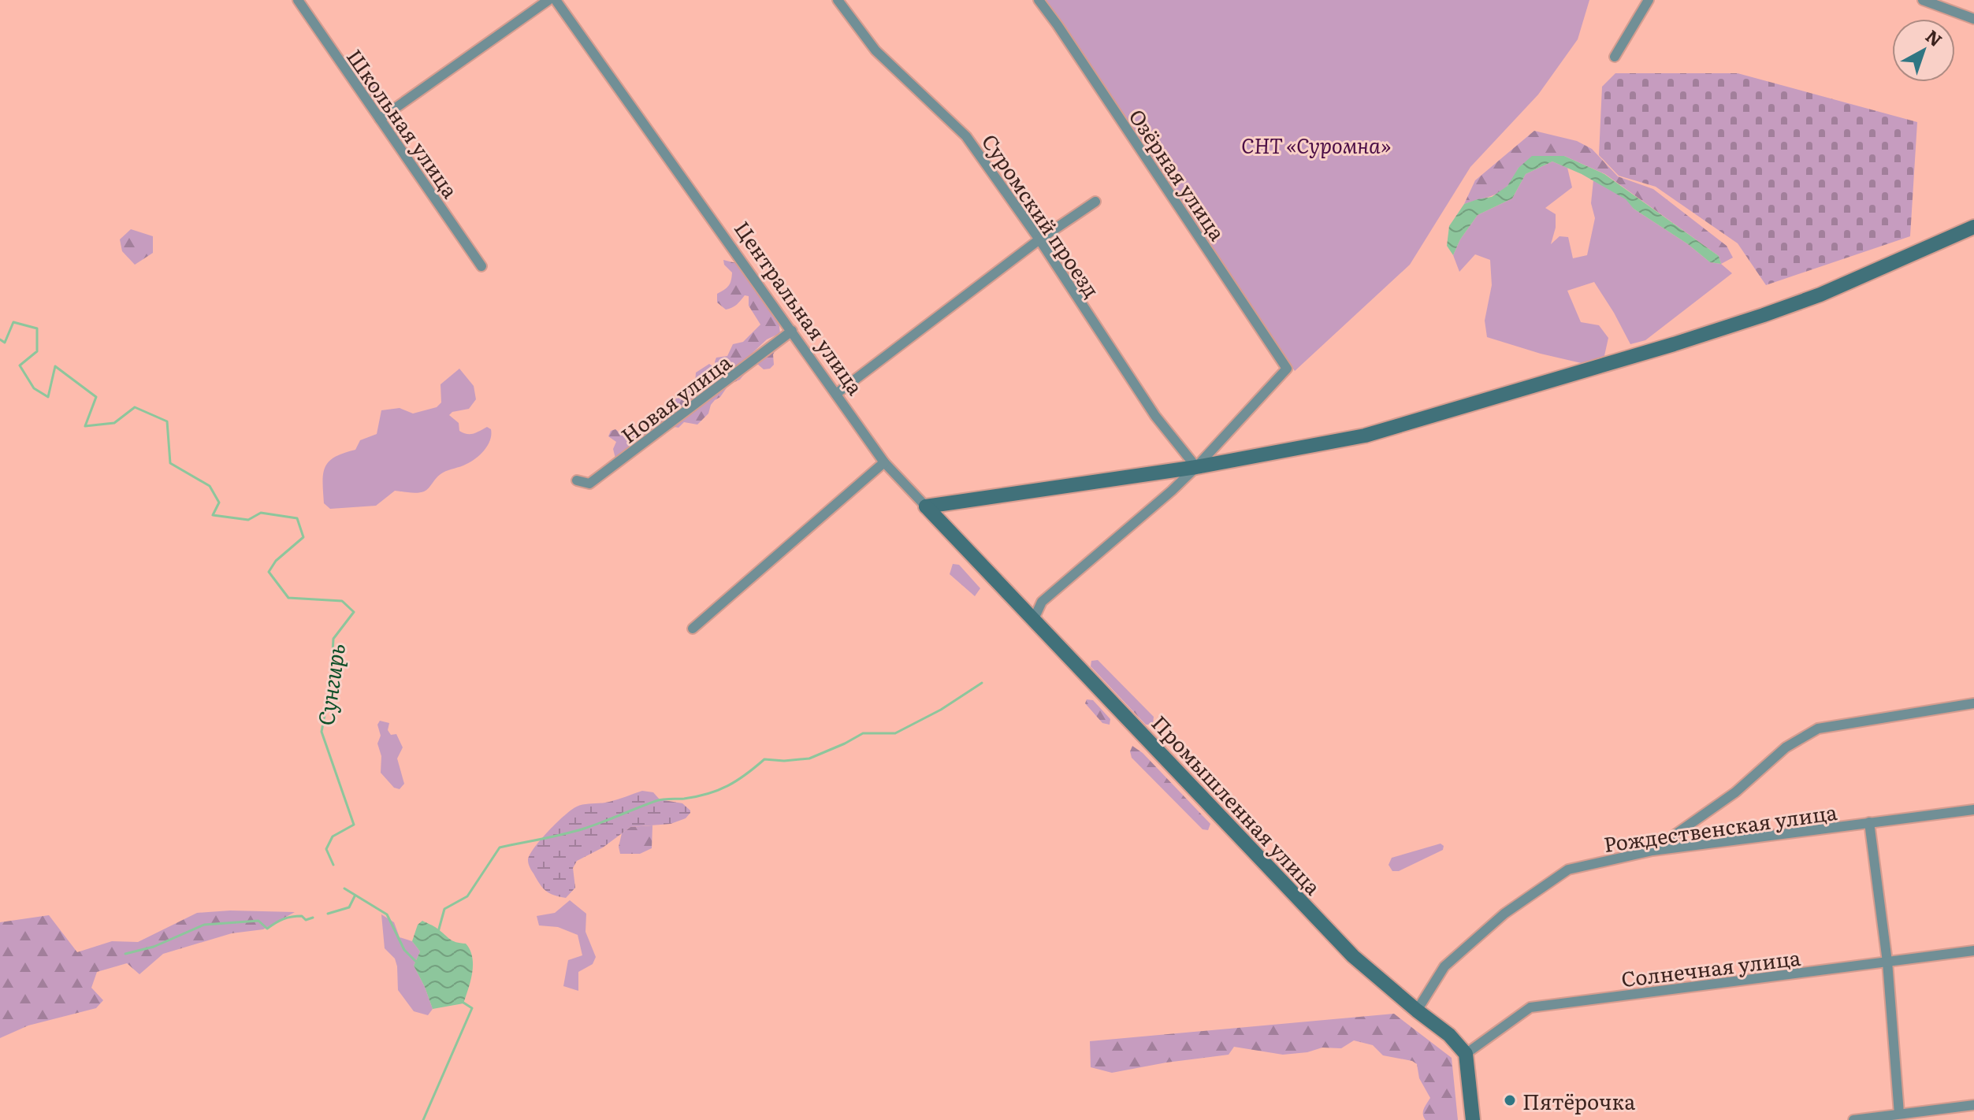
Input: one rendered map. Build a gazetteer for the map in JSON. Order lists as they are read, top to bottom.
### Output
{
  "streets": {
    "street": [
      "Школьная улица",
      "Озёрная улица",
      "Суромский проезд",
      "Центральная улица",
      "Новая улица",
      "Промышленная улица",
      "Рождественская улица",
      "Солнечная улица"
    ]
  },
  "crossings": [
    ["Озёрная улица", "Суромский проезд"],
    ["Центральная улица", "Новая улица"],
    ["Центральная улица", "Промышленная улица"],
    ["Промышленная улица", "Рождественская улица"],
    ["Промышленная улица", "Солнечная улица"]
  ],
  "water": ["Сунгирь"],
  "parks": ["СНТ «Суромна»"],
  "places": ["Пятёрочка"],
  "north": "top right"
}
